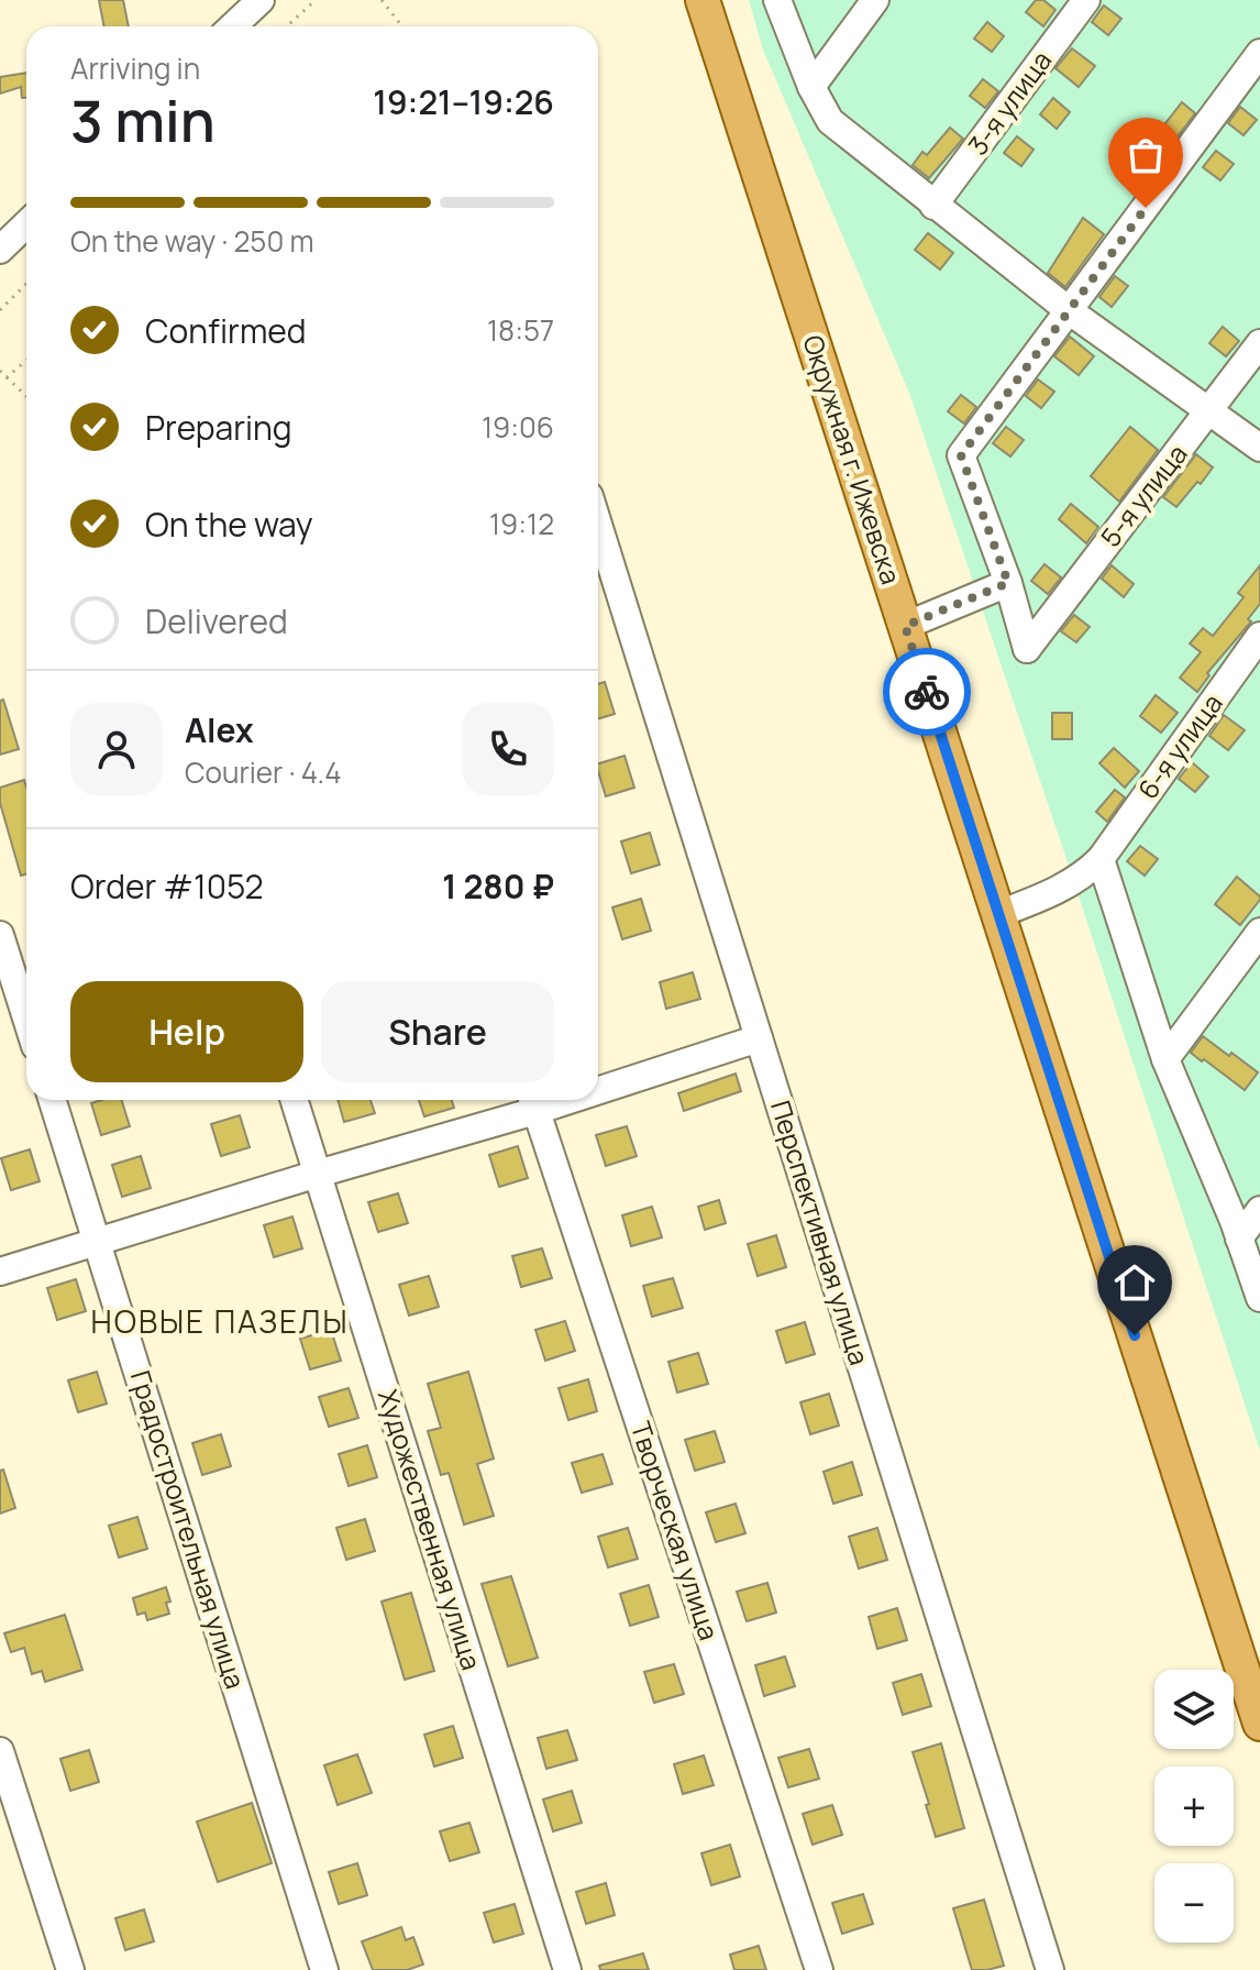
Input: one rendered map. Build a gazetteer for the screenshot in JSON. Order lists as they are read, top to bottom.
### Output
{
  "streets": {
    "main road": ["Окружная г. Ижевска"],
    "street": [
      "3-я улица",
      "5-я улица",
      "6-я улица",
      "Перспективная улица",
      "Градостроительная улица",
      "Художественная улица",
      "Творческая улица"
    ]
  },
  "crossings": [
    ["Окружная г. Ижевска", "6-я улица"]
  ],
  "districts": ["НОВЫЕ ПАЗЕЛЫ"],
  "page": {
    "heading": ["3 min", "Arriving in", "19:21–19:26"],
    "panel": [
      "Alex",
      "Courier · 4.4",
      "Order #1052",
      "1 280 ₽"
    ],
    "bar": "On the way · 250 m",
    "list": [
      ["Confirmed", "18:57"],
      ["Preparing", "19:06"],
      ["On the way", "19:12"],
      "Delivered"
    ],
    "buttons": ["Help", "Share"],
    "map_buttons": ["+", "−"]
  }
}
